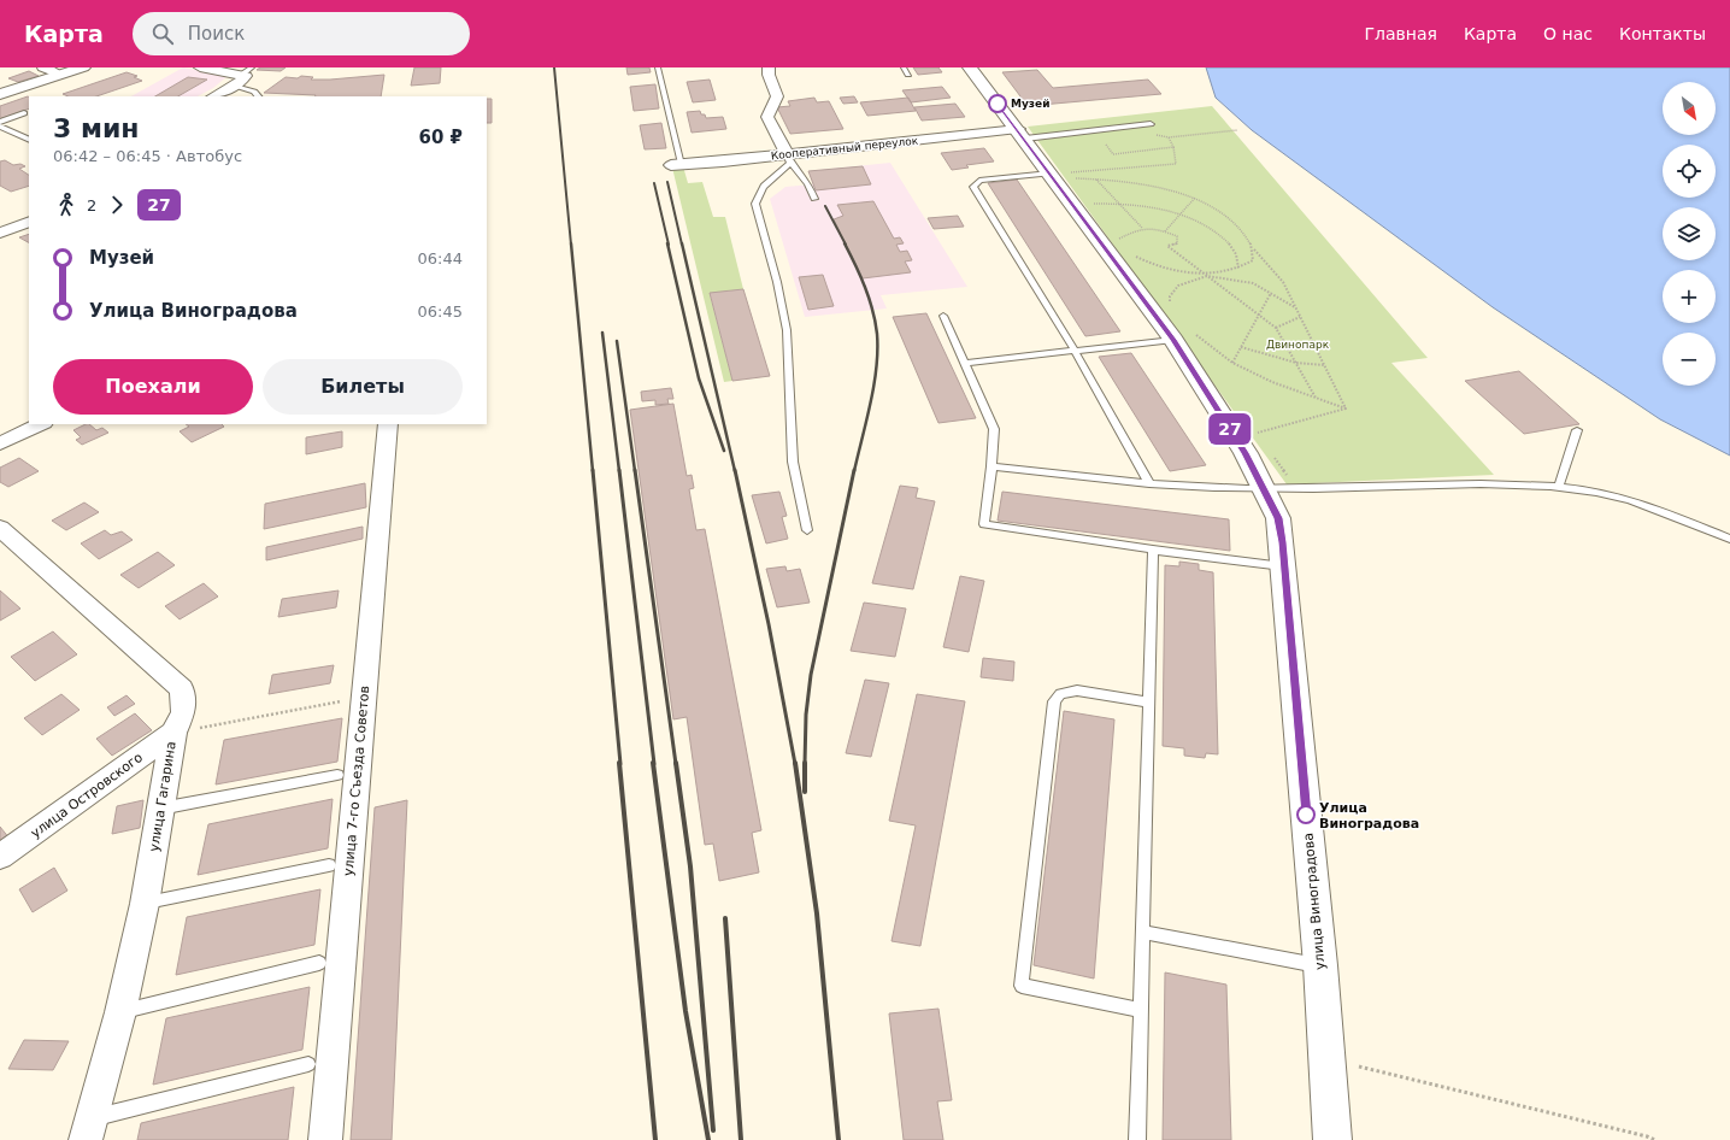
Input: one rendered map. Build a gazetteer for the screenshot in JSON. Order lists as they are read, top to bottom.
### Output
{
  "streets": {
    "main road": ["улица Виноградова"],
    "street": [
      "Кооперативный переулок",
      "улица 7-го Съезда Советов",
      "улица Островского",
      "улица Гагарина"
    ]
  },
  "crossings": [
    ["Кооперативный переулок", "улица Виноградова"],
    ["улица Островского", "улица Гагарина"]
  ],
  "parks": ["Двинопарк"],
  "places": ["Музей", "Улица Виноградова"],
  "lines": ["bus line 27"],
  "north": "bottom right",
  "page": {
    "header": "Карта",
    "search": "Поиск",
    "nav": [
      "Главная",
      "Карта",
      "О нас",
      "Контакты"
    ],
    "on_map": "27",
    "map_buttons": ["+", "−"],
    "heading": ["3 мин", "06:42 – 06:45 · Автобус", "60 ₽"],
    "legs": ["2", "27"],
    "list": [
      {
        "name": "Музей",
        "value": "06:44"
      },
      {
        "name": "Улица Виноградова",
        "value": "06:45"
      }
    ],
    "buttons": ["Поехали", "Билеты"]
  }
}
